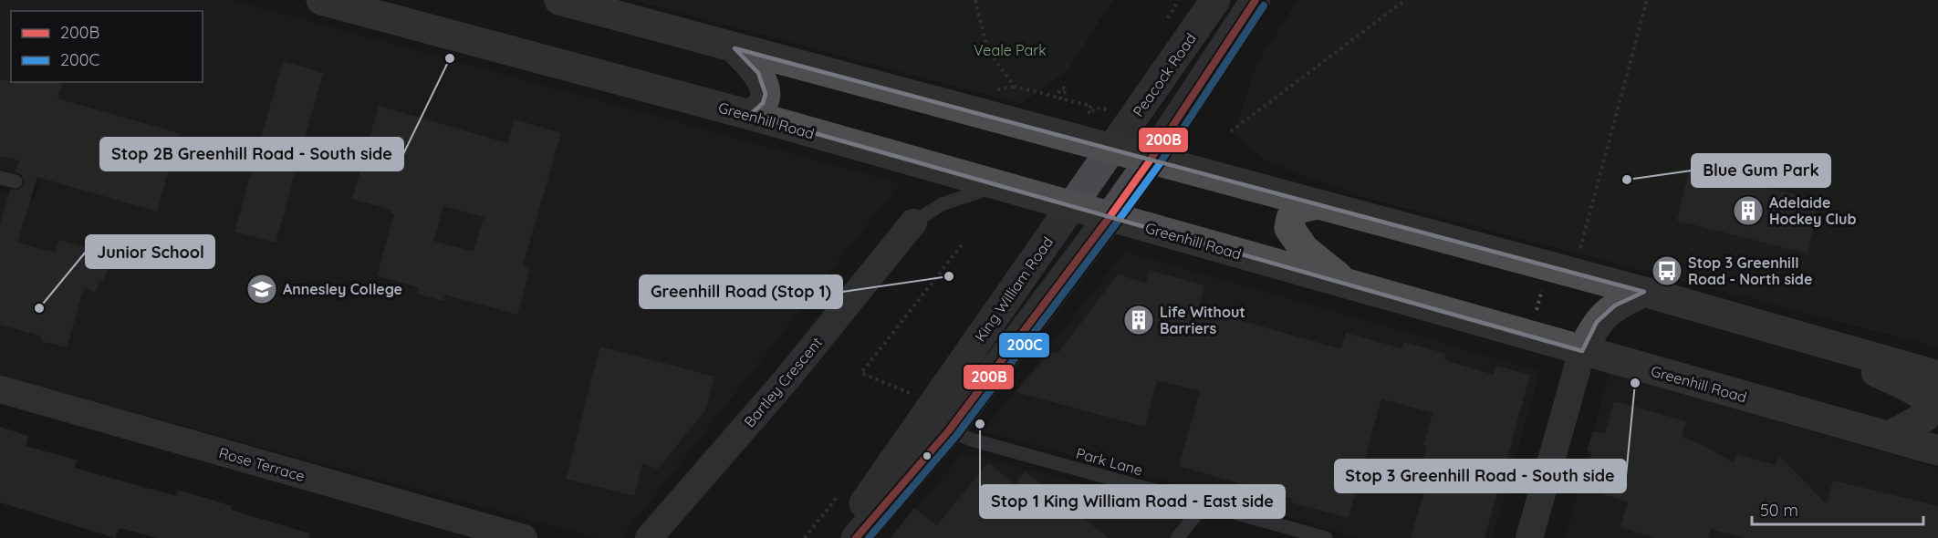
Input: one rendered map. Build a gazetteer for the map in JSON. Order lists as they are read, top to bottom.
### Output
{
  "streets": {
    "highway": ["Greenhill Road"],
    "main road": ["Peacock Road", "King William Road"],
    "street": ["Bartley Crescent", "Rose Terrace"],
    "lane": ["Park Lane"]
  },
  "crossings": [
    ["Peacock Road", "King William Road"],
    ["Greenhill Road", "King William Road"],
    ["King William Road", "Park Lane"]
  ],
  "parks": ["Veale Park"],
  "places": {
    "other": [
      "Stop 2B Greenhill Road - South side",
      "Blue Gum Park",
      "Greenhill Road (Stop 1)",
      "Junior School",
      "Stop 3 Greenhill Road - South side",
      "Stop 1 King William Road - East side"
    ],
    "building": ["Adelaide Hockey Club", "Life Without Barriers"],
    "bus stop": ["Stop 3 Greenhill Road - North side"],
    "school or university": ["Annesley College"]
  },
  "lines": ["transit line 200B", "transit line 200C"],
  "legend": ["200B", "200C"],
  "scale_bar": "50 m"
}
